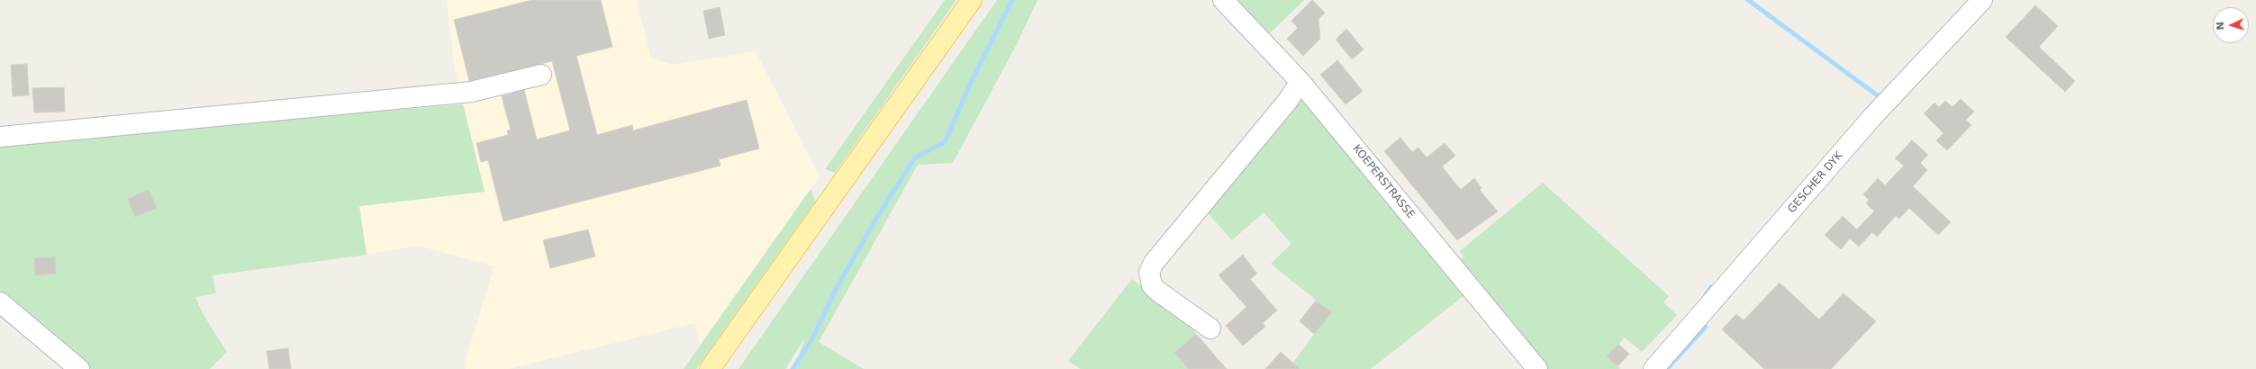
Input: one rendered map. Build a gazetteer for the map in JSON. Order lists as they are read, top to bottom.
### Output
{
  "streets": {
    "street": ["KOEPERSTRASSE", "GESCHER DYK"]
  },
  "north": "left"
}
